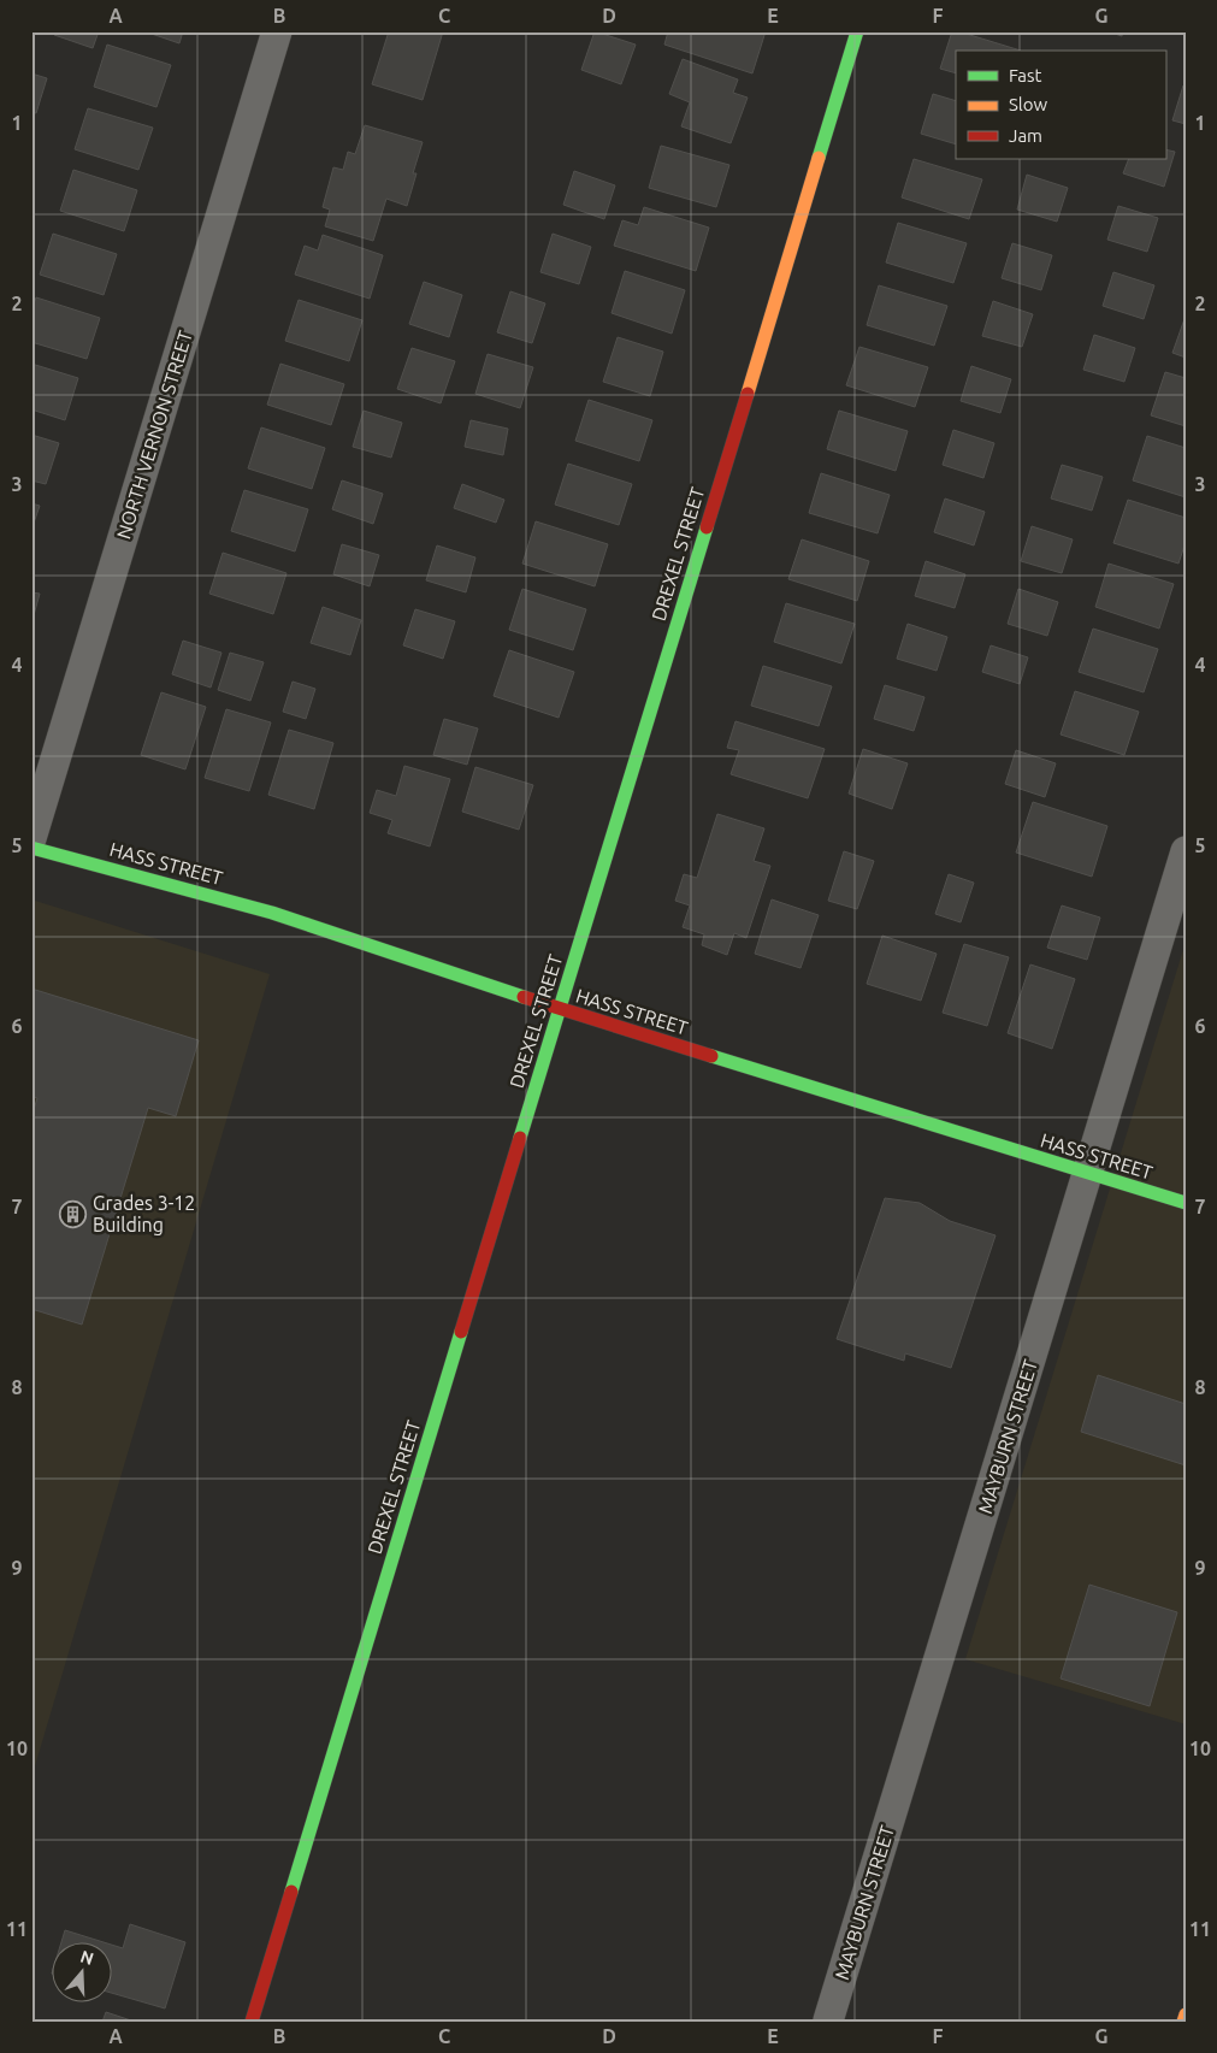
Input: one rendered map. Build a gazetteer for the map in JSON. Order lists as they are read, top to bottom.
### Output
{
  "streets": {
    "street": [
      "NORTH VERNON STREET",
      "DREXEL STREET",
      "HASS STREET",
      "MAYBURN STREET"
    ]
  },
  "crossings": [
    ["DREXEL STREET", "HASS STREET"],
    ["HASS STREET", "MAYBURN STREET"]
  ],
  "places": {
    "building": ["Grades 3-12 Building"]
  },
  "legend": ["Fast", "Slow", "Jam"],
  "north": "top",
  "grid": {
    "columns": [
      "A",
      "B",
      "C",
      "D",
      "E",
      "F",
      "G"
    ],
    "rows": [
      "1",
      "2",
      "3",
      "4",
      "5",
      "6",
      "7",
      "8",
      "9",
      "10",
      "11"
    ]
  }
}
